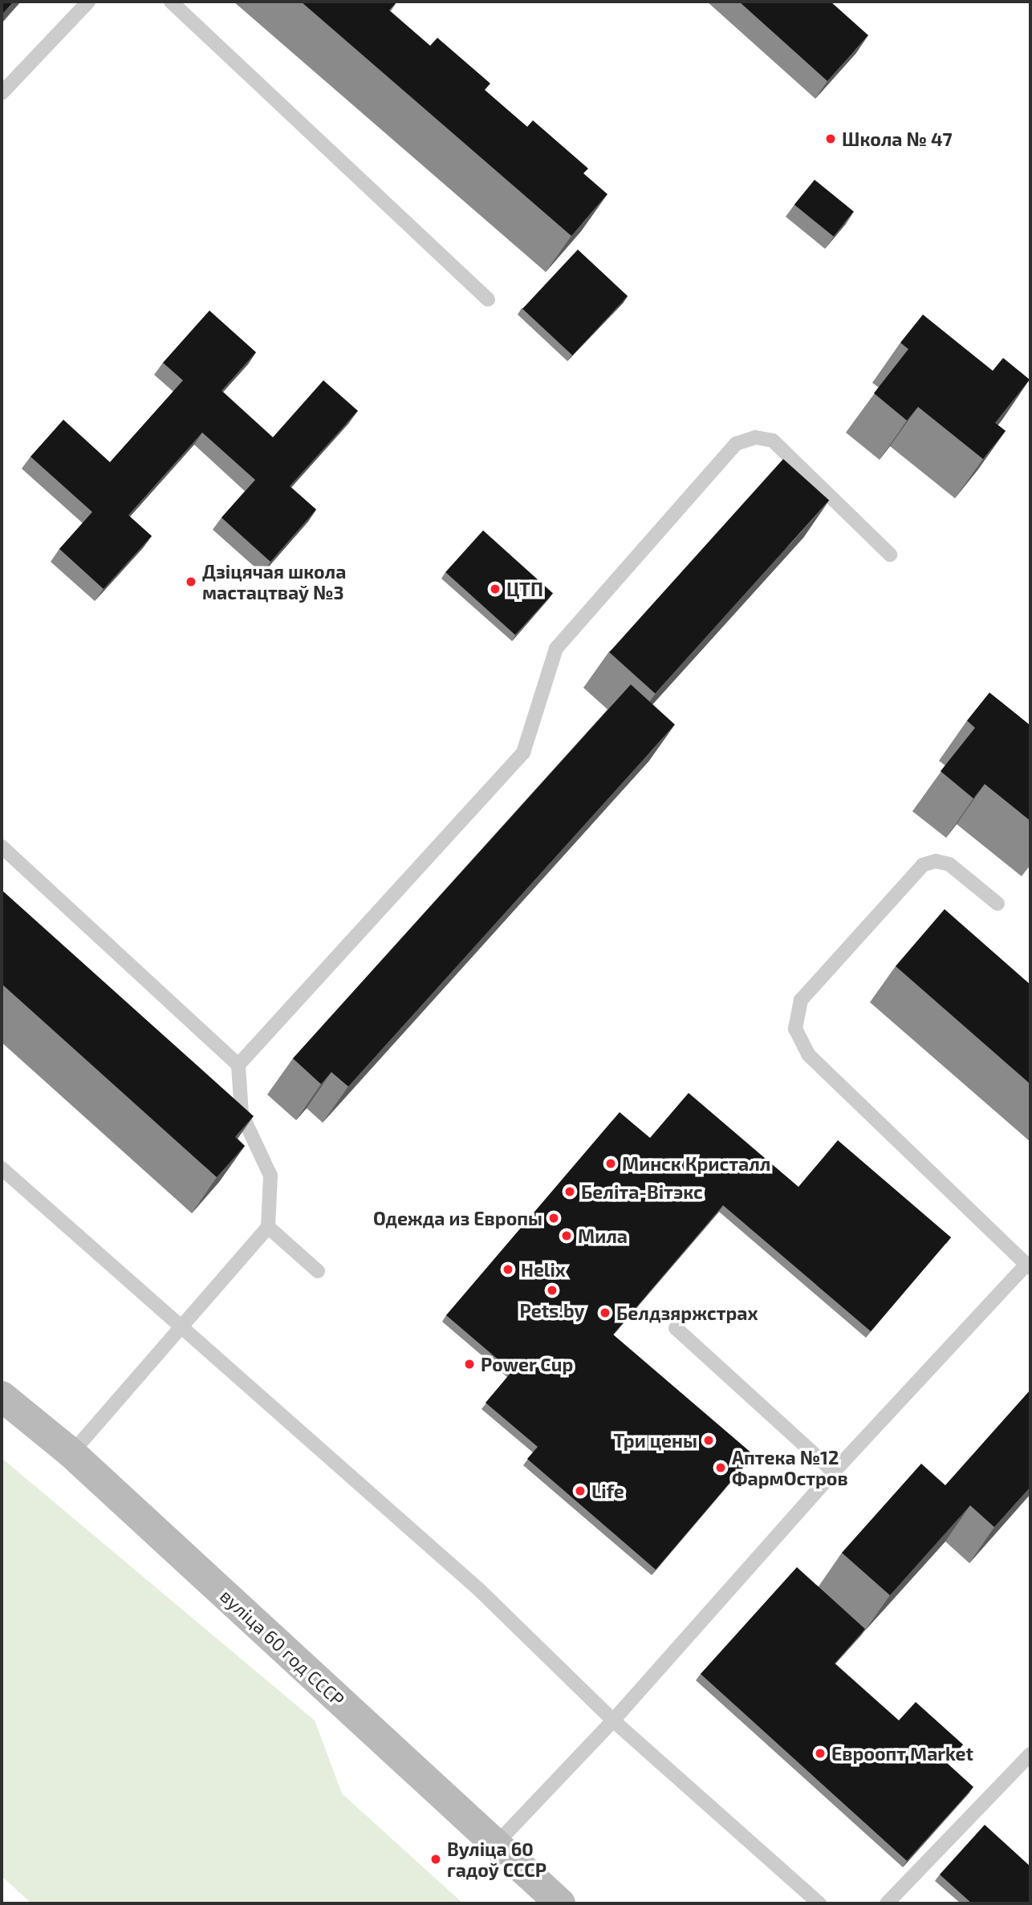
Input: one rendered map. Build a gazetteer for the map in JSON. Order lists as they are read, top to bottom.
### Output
{
  "streets": {
    "main road": ["вуліца 60 год СССР"]
  },
  "places": [
    "Школа № 47",
    "Дзіцячая школа мастацтваў №3",
    "ЦТП",
    "Минск Кристалл",
    "Беліта-Вітэкс",
    "Одежда из Европы",
    "Мила",
    "Helix",
    "Pets.by",
    "Белдзяржстрах",
    "Power Cup",
    "Три цены",
    "Аптека №12 ФармОстров",
    "Life",
    "Евроопт Market",
    "Вуліца 60 гадоў СССР"
  ]
}
